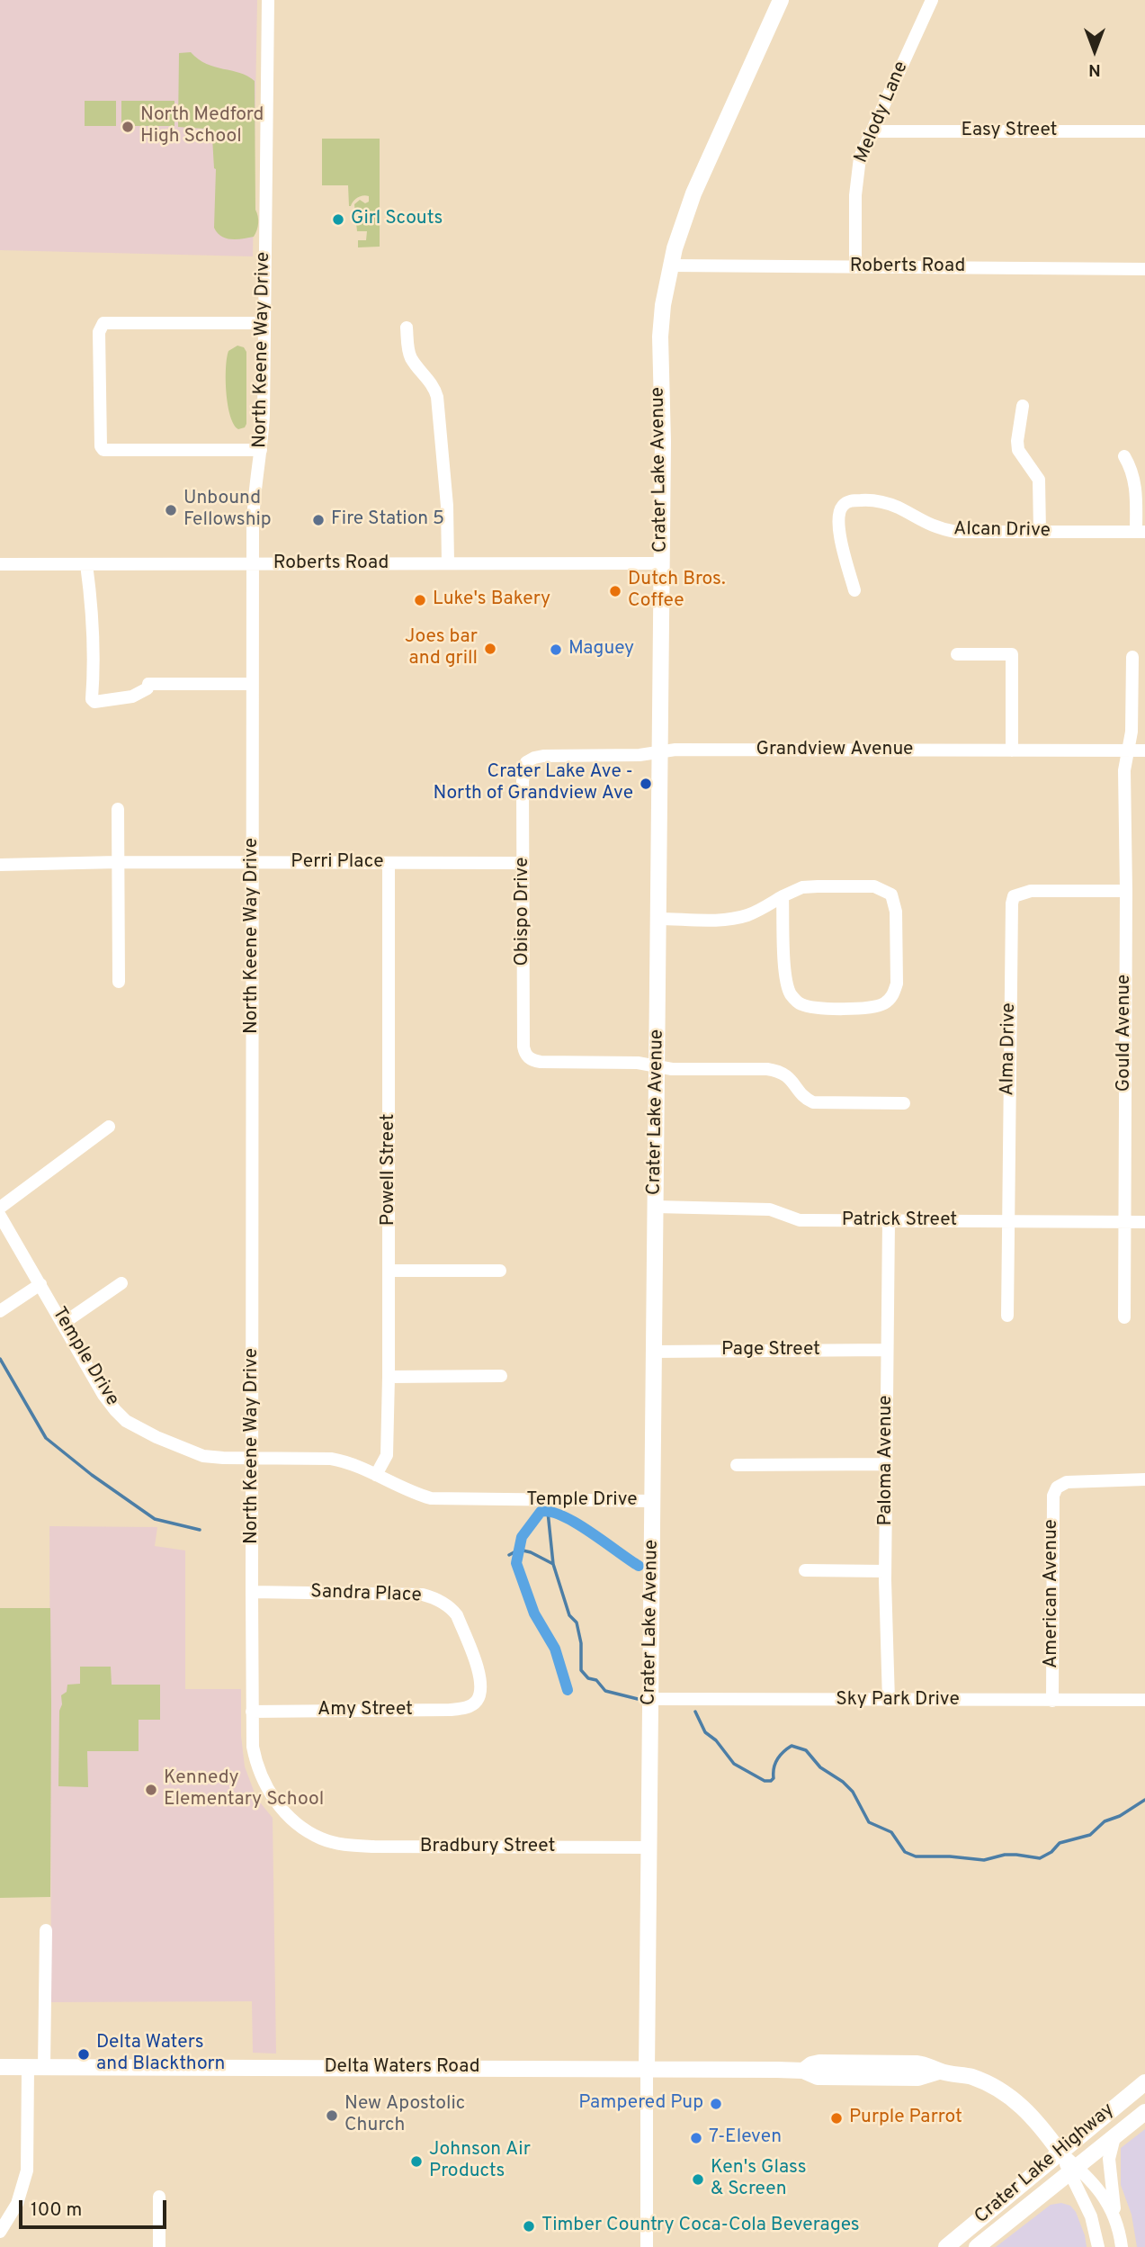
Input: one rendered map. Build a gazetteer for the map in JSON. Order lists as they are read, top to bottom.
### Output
{
  "streets": {
    "main road": ["Crater Lake Avenue", "Delta Waters Road", "Crater Lake Highway"],
    "street": [
      "Melody Lane",
      "Easy Street",
      "Roberts Road",
      "North Keene Way Drive",
      "Alcan Drive",
      "Grandview Avenue",
      "Perri Place",
      "Obispo Drive",
      "Gould Avenue",
      "Alma Drive",
      "Powell Street",
      "Patrick Street",
      "Page Street",
      "Temple Drive",
      "Paloma Avenue",
      "American Avenue",
      "Sandra Place",
      "Sky Park Drive",
      "Amy Street",
      "Bradbury Street"
    ]
  },
  "crossings": [
    ["Melody Lane", "Easy Street"],
    ["Melody Lane", "Roberts Road"],
    ["Roberts Road", "North Keene Way Drive"],
    ["Roberts Road", "Crater Lake Avenue"],
    ["North Keene Way Drive", "Perri Place"],
    ["North Keene Way Drive", "Temple Drive"],
    ["North Keene Way Drive", "Sandra Place"],
    ["North Keene Way Drive", "Amy Street"],
    ["North Keene Way Drive", "Bradbury Street"],
    ["Crater Lake Avenue", "Grandview Avenue"],
    ["Crater Lake Avenue", "Obispo Drive"],
    ["Crater Lake Avenue", "Patrick Street"],
    ["Crater Lake Avenue", "Page Street"],
    ["Crater Lake Avenue", "Temple Drive"],
    ["Crater Lake Avenue", "Sky Park Drive"],
    ["Crater Lake Avenue", "Bradbury Street"],
    ["Crater Lake Avenue", "Delta Waters Road"],
    ["Grandview Avenue", "Obispo Drive"],
    ["Grandview Avenue", "Gould Avenue"],
    ["Perri Place", "Obispo Drive"],
    ["Perri Place", "Powell Street"],
    ["Gould Avenue", "Alma Drive"],
    ["Gould Avenue", "Patrick Street"],
    ["Alma Drive", "Patrick Street"],
    ["Powell Street", "Temple Drive"],
    ["Patrick Street", "Paloma Avenue"],
    ["Page Street", "Paloma Avenue"],
    ["Paloma Avenue", "Sky Park Drive"],
    ["American Avenue", "Sky Park Drive"],
    ["Sandra Place", "Amy Street"],
    ["Delta Waters Road", "Crater Lake Highway"]
  ],
  "places": [
    "North Medford High School",
    "Girl Scouts",
    "Unbound Fellowship",
    "Fire Station 5",
    "Dutch Bros. Coffee",
    "Luke's Bakery",
    "Joes bar and grill",
    "Maguey",
    "Crater Lake Ave - North of Grandview Ave",
    "Kennedy Elementary School",
    "Delta Waters and Blackthorn",
    "Pampered Pup",
    "New Apostolic Church",
    "Purple Parrot",
    "7-Eleven",
    "Johnson Air Products",
    "Ken's Glass & Screen",
    "Timber Country Coca-Cola Beverages"
  ],
  "scale_bar": "100 m",
  "north": "bottom"
}
